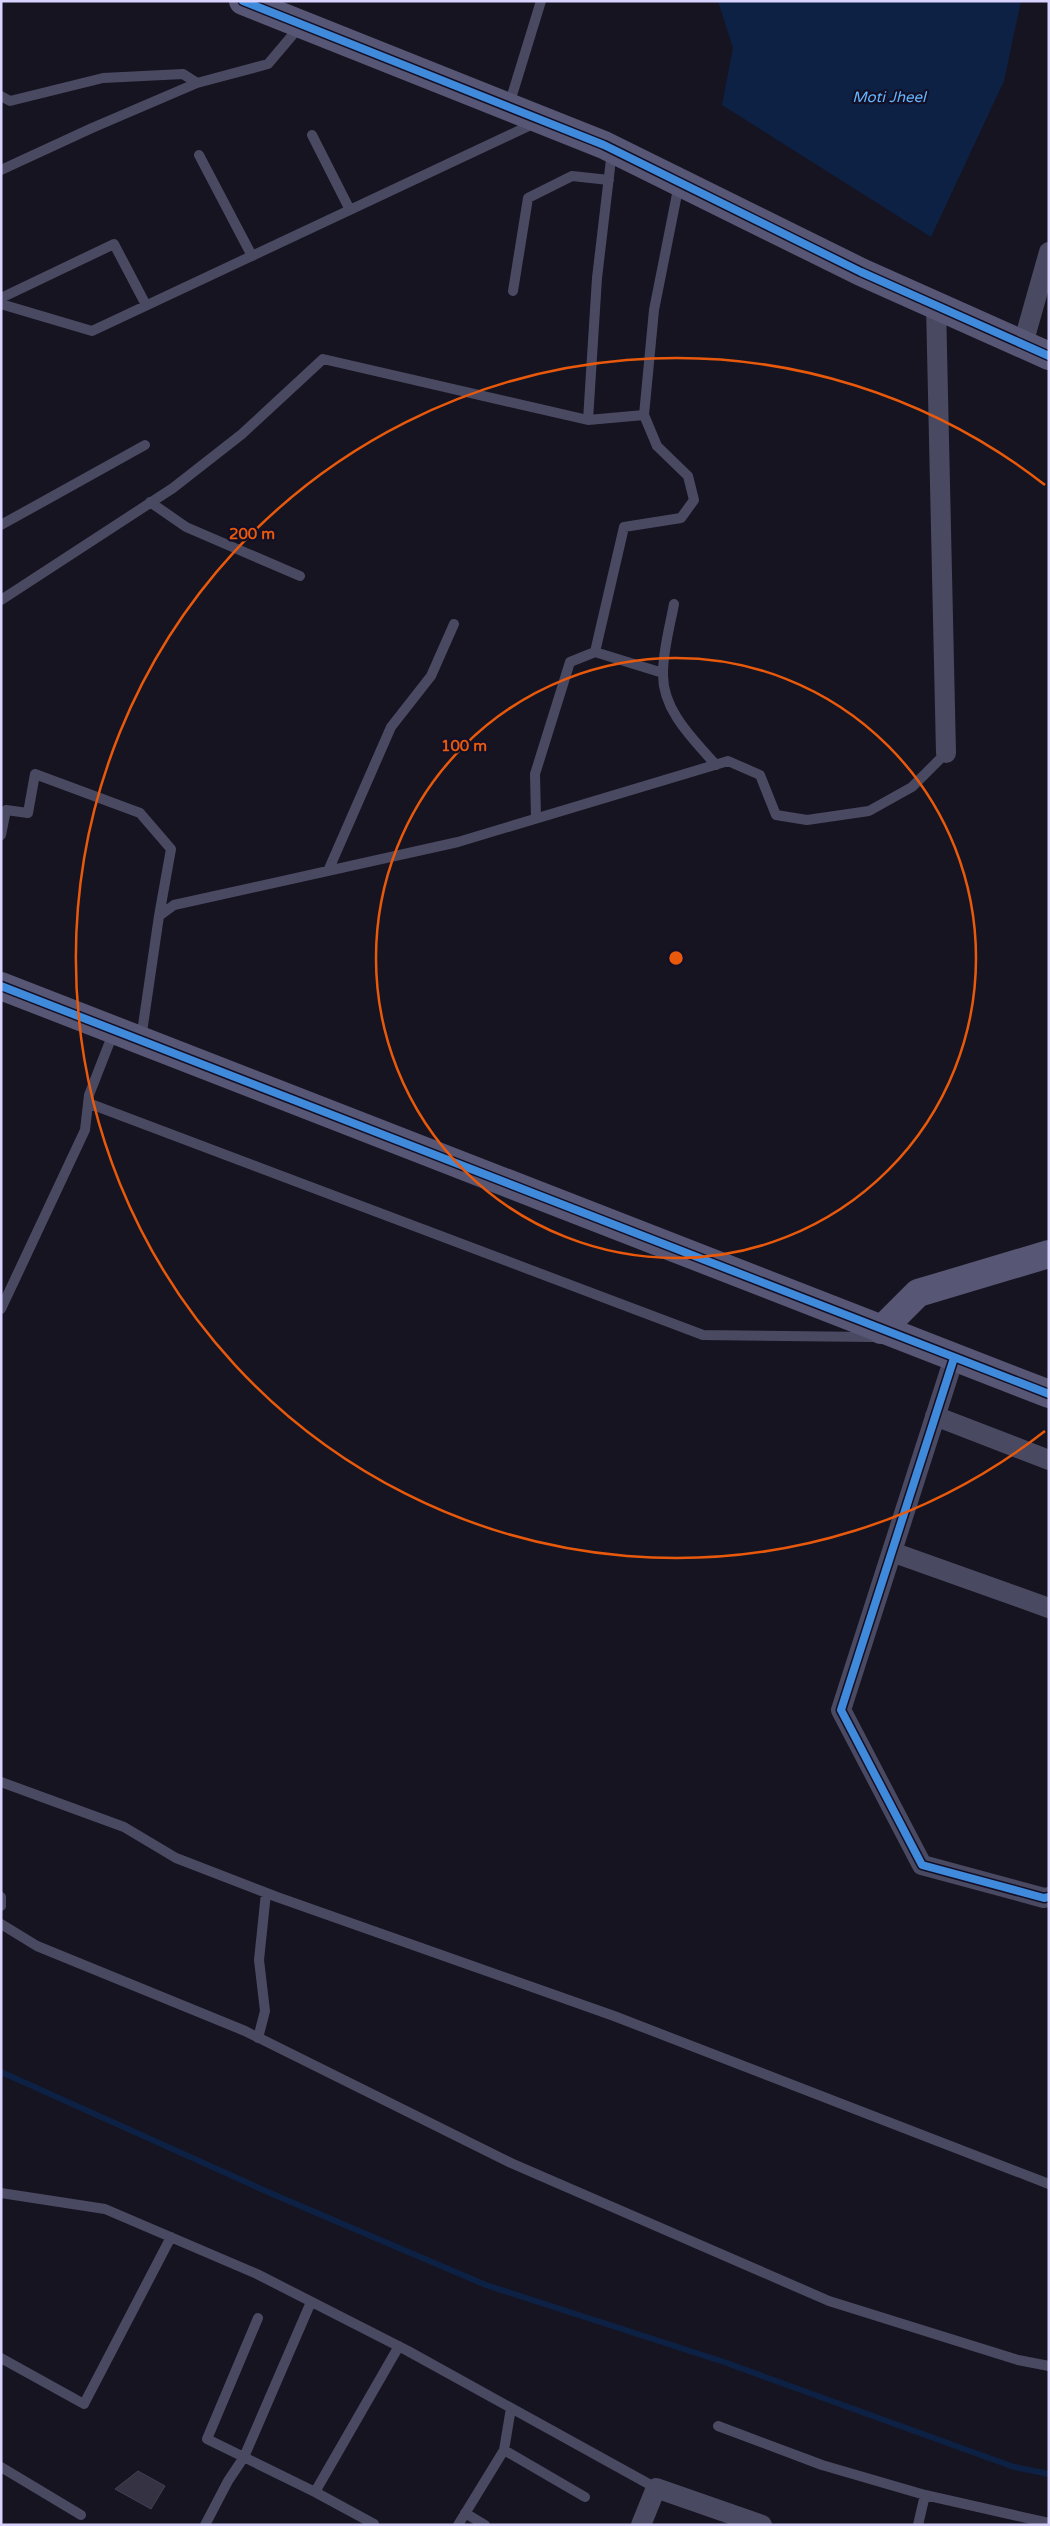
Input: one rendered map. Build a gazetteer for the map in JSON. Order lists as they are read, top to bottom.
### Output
{
  "water": ["Moti Jheel"],
  "rings": ["200 m", "100 m"]
}
